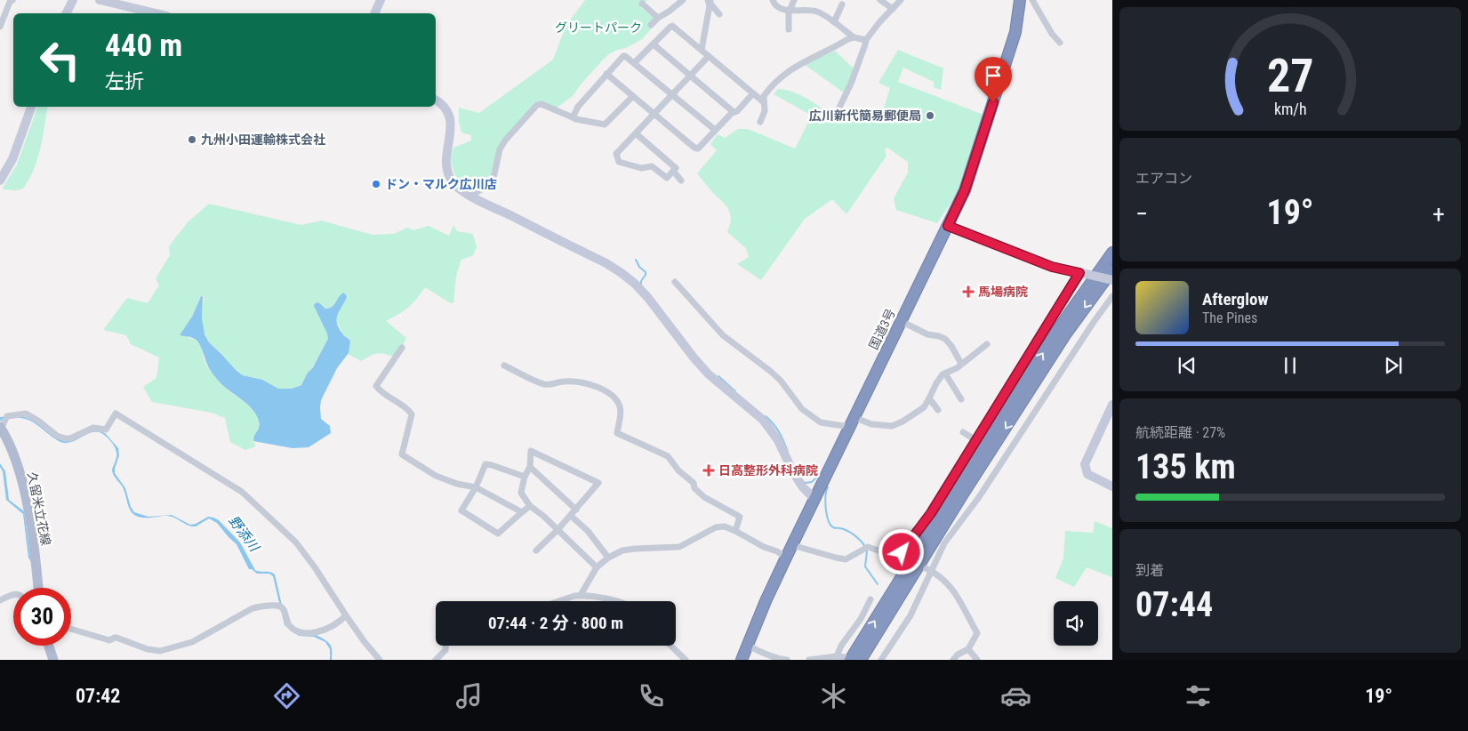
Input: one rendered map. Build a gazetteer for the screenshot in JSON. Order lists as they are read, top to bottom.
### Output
{
  "streets": {
    "highway": ["国道3号"],
    "main road": ["久留米立花線"]
  },
  "water": ["野添川"],
  "parks": ["グリートパーク"],
  "places": {
    "other": ["広川新代簡易郵便局", "九州小田運輸株式会社", "ドン・マルク広川店"],
    "health": ["馬場病院", "日高整形外科病院"]
  },
  "page": {
    "turn": ["440 m", "左折"],
    "tile": [
      "エアコン",
      ["航続距離 · 27%", "135 km"],
      ["到着", "07:44"]
    ],
    "heat": ["−", "19°", "+"],
    "song": ["Afterglow", "The Pines"],
    "limit": "30",
    "trip": "07:44 · 2 分 · 800 m",
    "tabs": ["07:42", "19°"],
    "gauge": ["27", "km/h"]
  }
}
